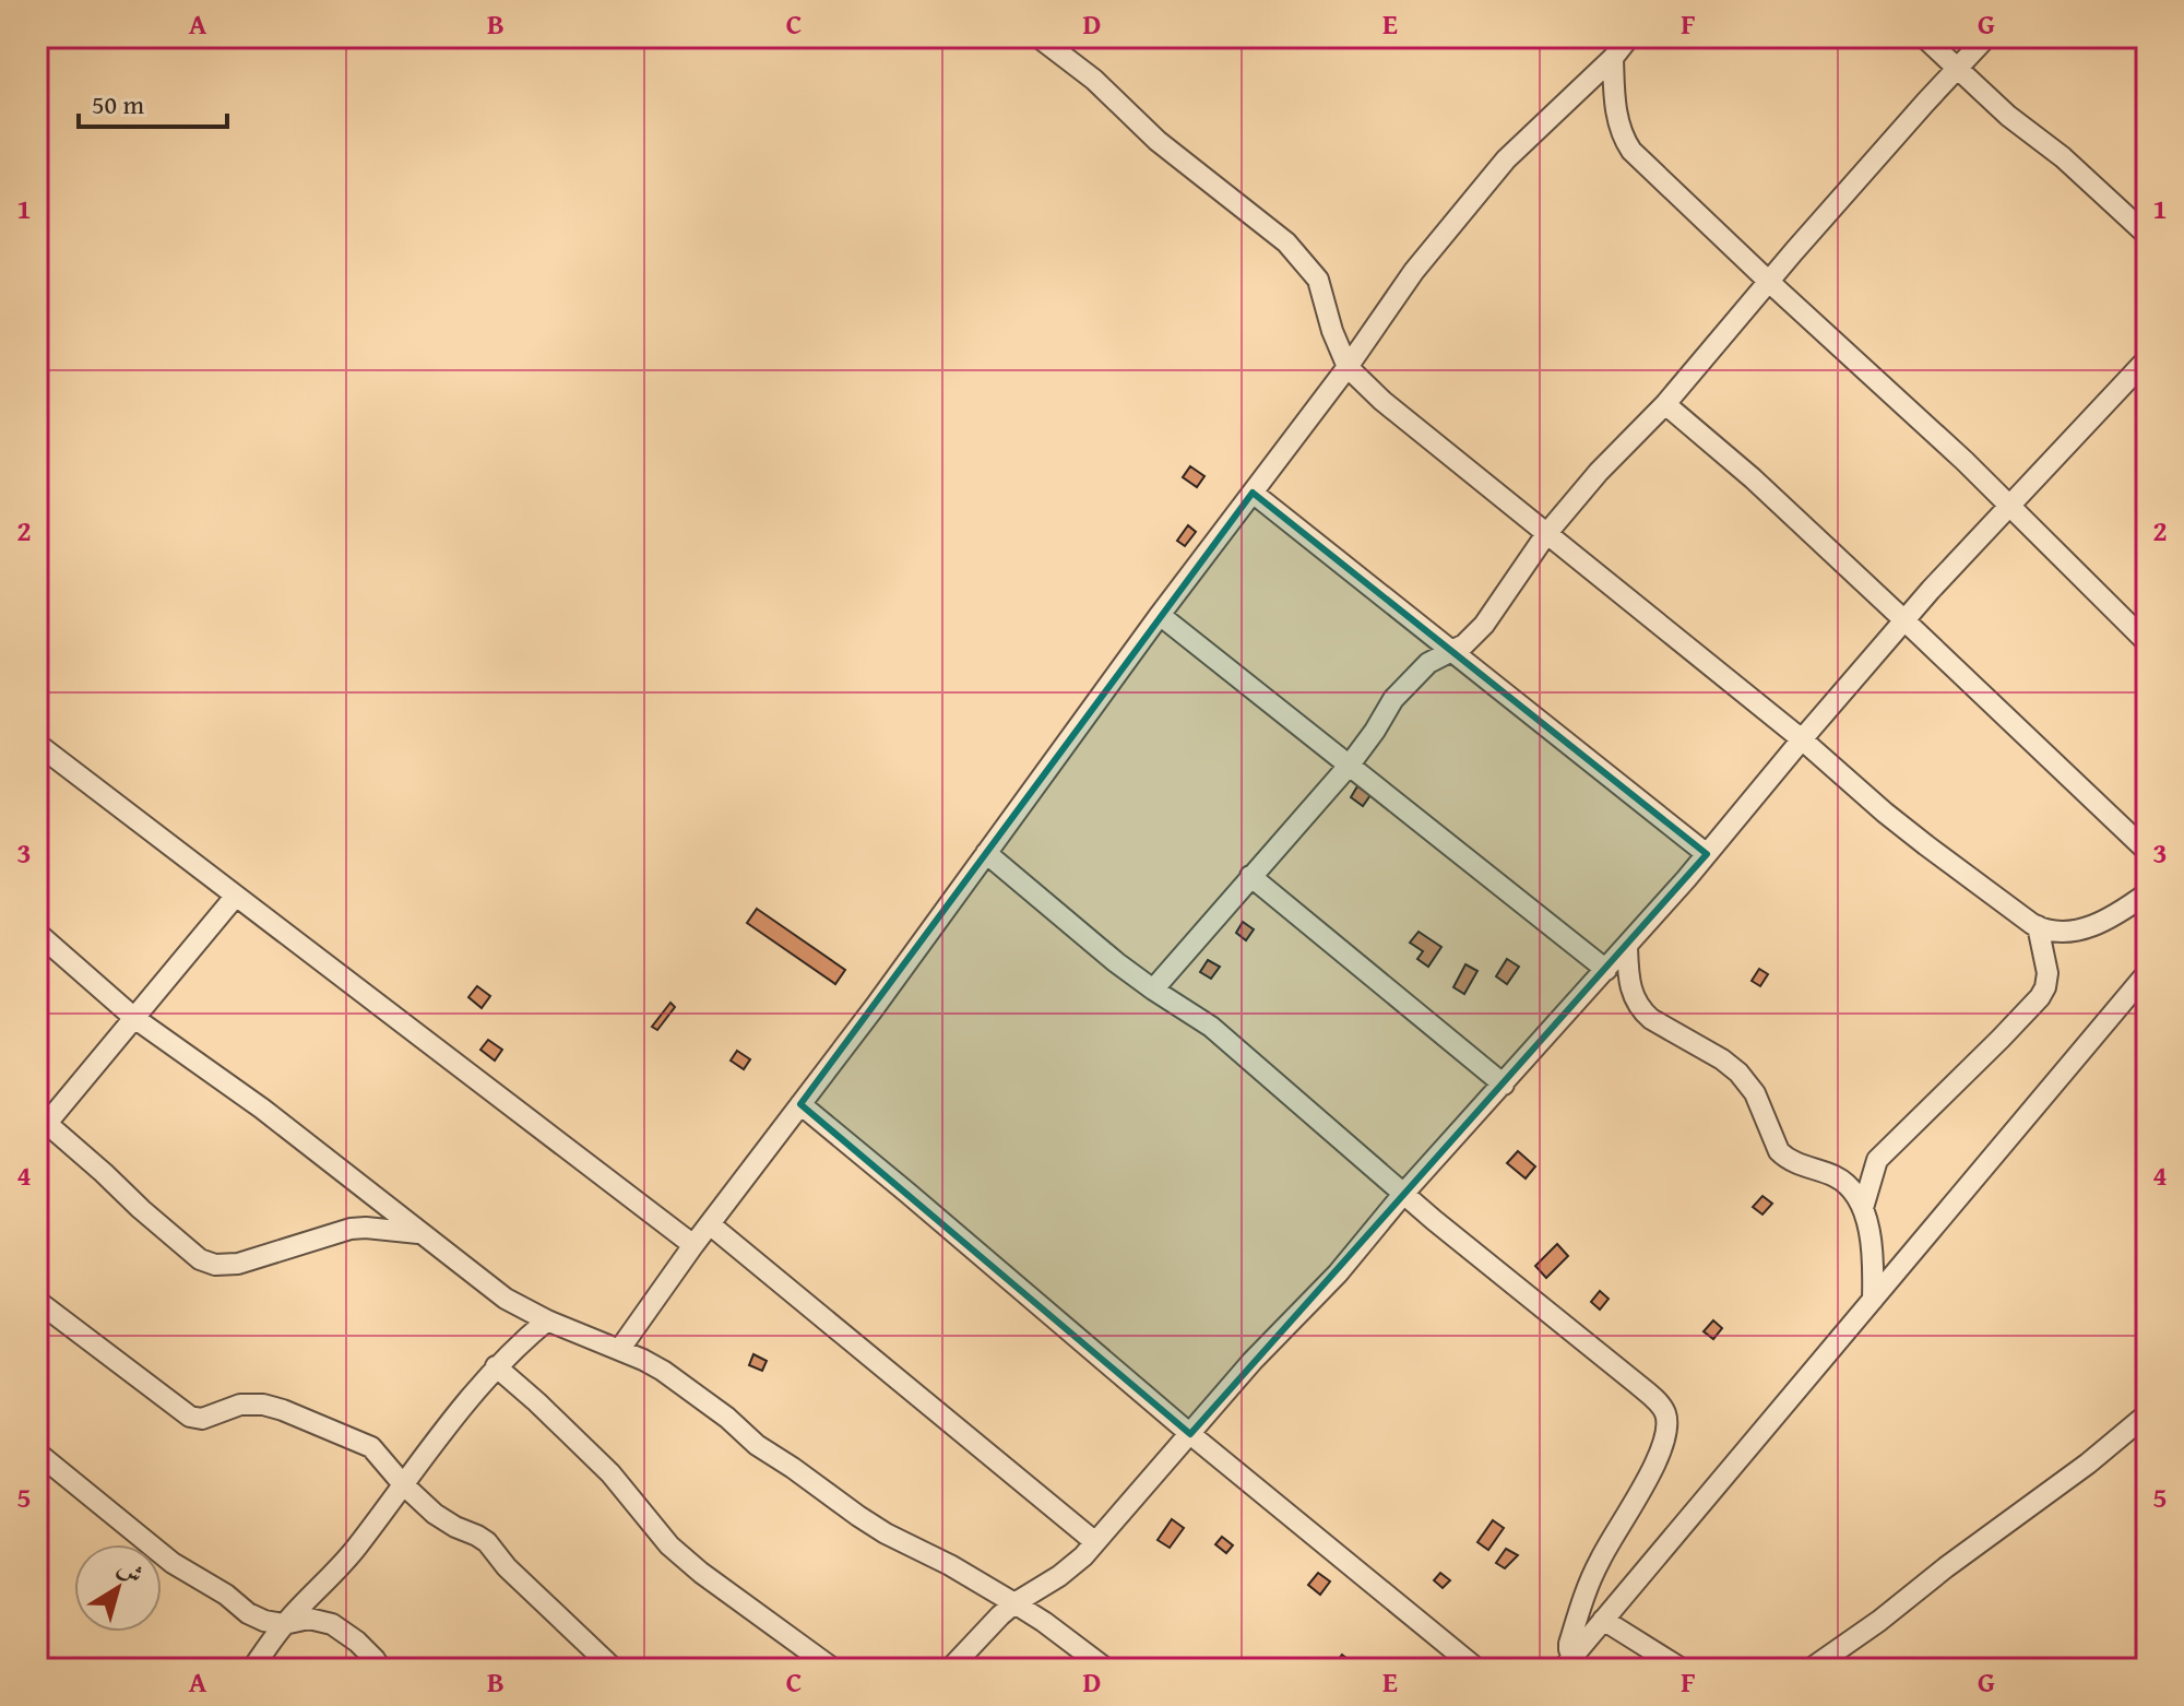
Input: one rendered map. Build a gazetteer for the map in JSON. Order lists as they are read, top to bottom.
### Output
{
  "scale_bar": "50 m",
  "north": "top right",
  "grid": {
    "columns": [
      "A",
      "B",
      "C",
      "D",
      "E",
      "F",
      "G"
    ],
    "rows": [
      "1",
      "2",
      "3",
      "4",
      "5"
    ]
  }
}
